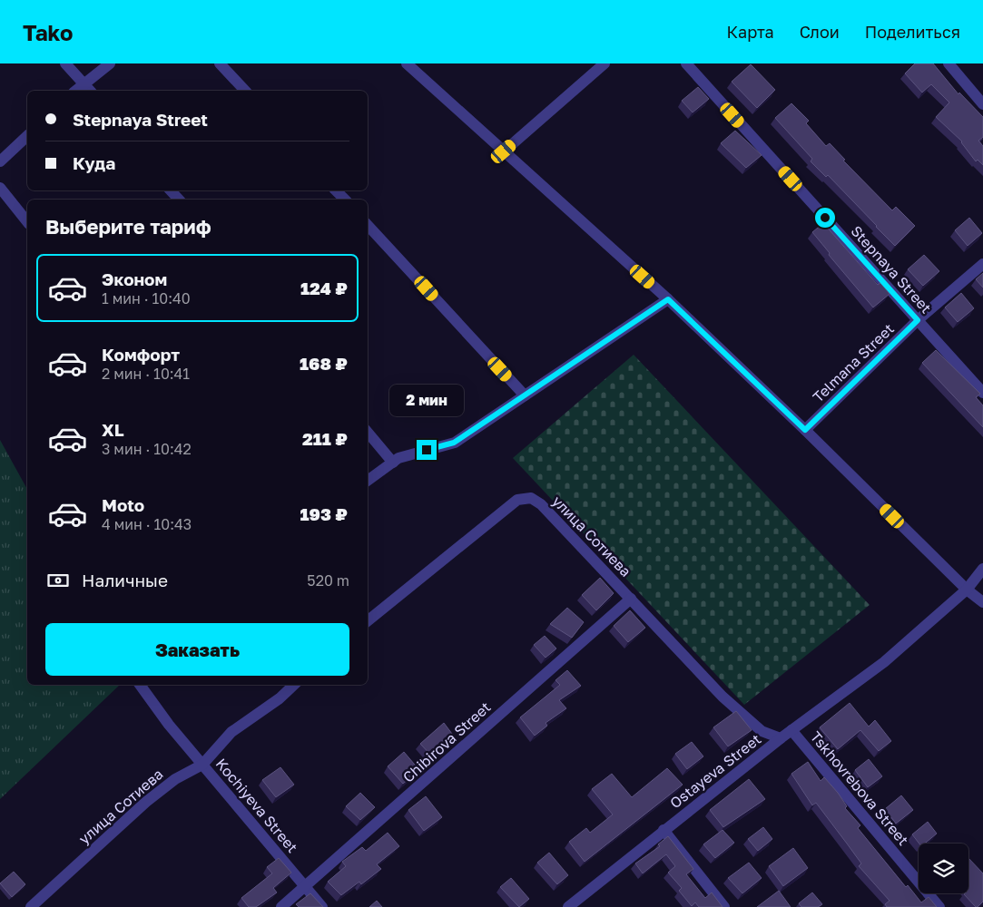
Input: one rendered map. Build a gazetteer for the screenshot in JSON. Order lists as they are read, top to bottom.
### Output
{
  "streets": {
    "street": [
      "Stepnaya Street",
      "Telmana Street",
      "улица Сотиева",
      "Chibirova Street",
      "Ostayeva Street",
      "Tskhovrebova Street",
      "Kochiyeva Street"
    ]
  },
  "crossings": [
    ["Stepnaya Street", "Telmana Street"],
    ["улица Сотиева", "Chibirova Street"],
    ["улица Сотиева", "Ostayeva Street"],
    ["улица Сотиева", "Kochiyeva Street"],
    ["Chibirova Street", "Kochiyeva Street"],
    ["Ostayeva Street", "Tskhovrebova Street"]
  ],
  "page": {
    "header": "Tako",
    "nav": ["Карта", "Слои", "Поделиться"],
    "banner": ["Stepnaya Street", "Куда"],
    "heading": "Выберите тариф",
    "list": [
      {
        "name": "Эконом",
        "note": "1 мин · 10:40",
        "value": "124 ₽"
      },
      {
        "name": "Комфорт",
        "note": "2 мин · 10:41",
        "value": "168 ₽"
      },
      {
        "name": "XL",
        "note": "3 мин · 10:42",
        "value": "211 ₽"
      },
      {
        "name": "Moto",
        "note": "4 мин · 10:43",
        "value": "193 ₽"
      }
    ],
    "bubble": "2 мин",
    "pay": ["Наличные", "520 m"],
    "buttons": "Заказать"
  }
}
